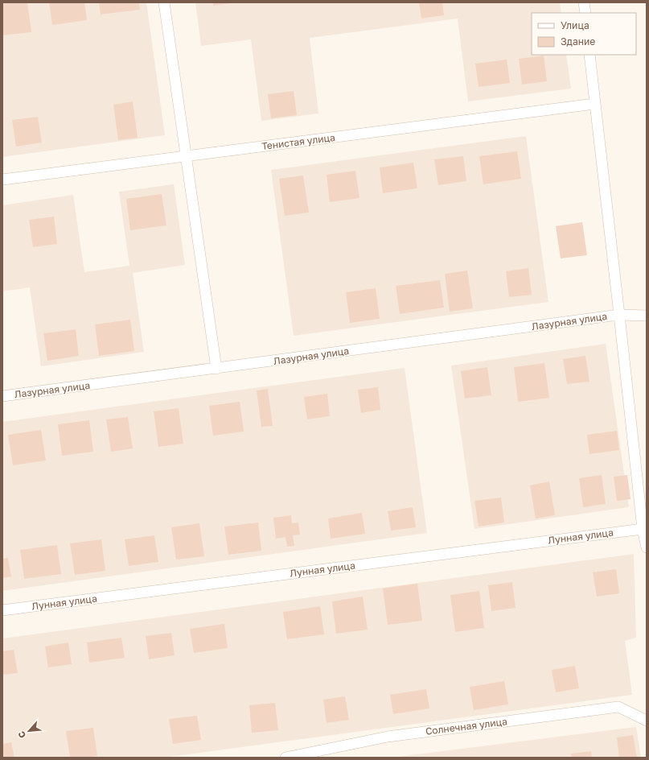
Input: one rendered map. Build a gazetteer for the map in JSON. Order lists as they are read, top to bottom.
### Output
{
  "streets": {
    "street": [
      "Тенистая улица",
      "Лазурная улица",
      "Лунная улица",
      "Солнечная улица"
    ]
  },
  "legend": ["Улица", "Здание"],
  "north": "bottom left"
}
